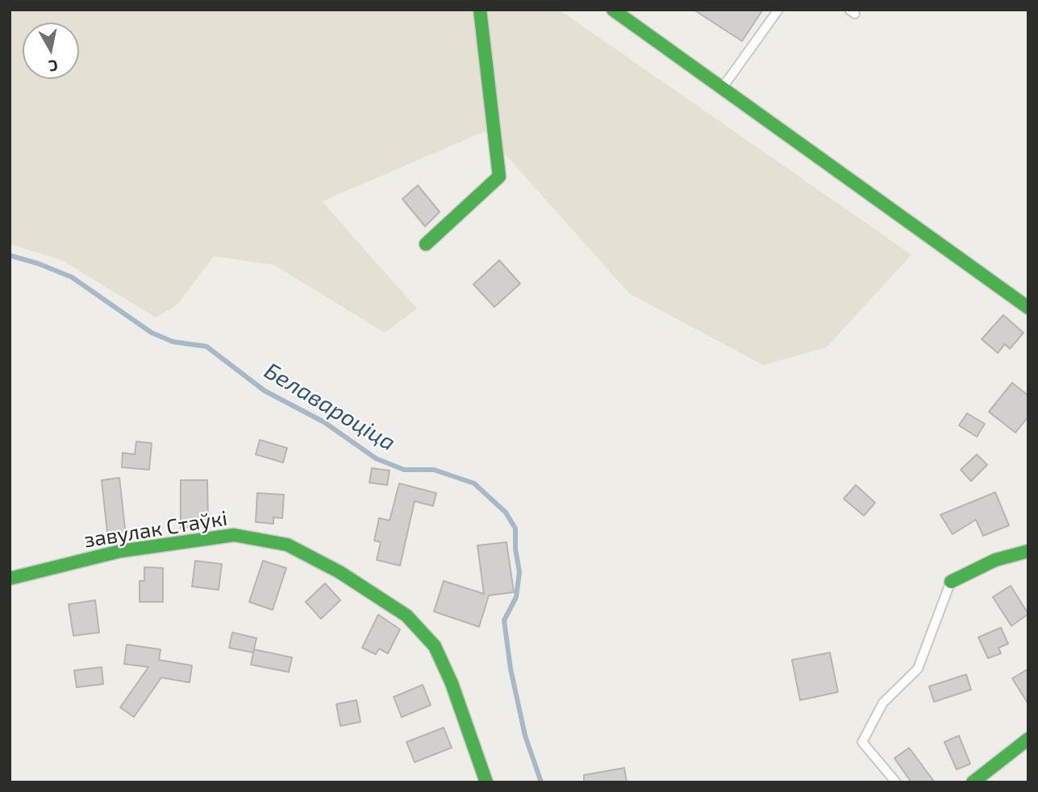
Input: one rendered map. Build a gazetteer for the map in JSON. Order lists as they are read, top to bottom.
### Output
{
  "streets": {
    "street": ["завулак Стаўкі"]
  },
  "water": ["Белавароціца"],
  "north": "bottom"
}
